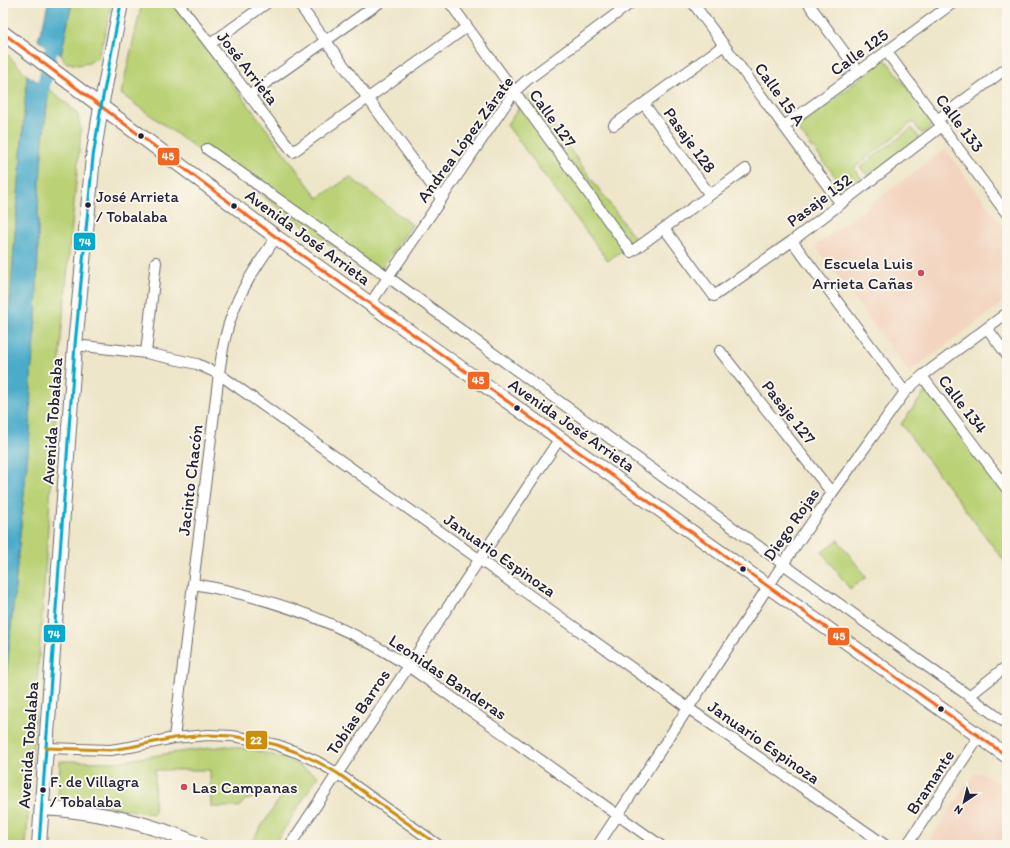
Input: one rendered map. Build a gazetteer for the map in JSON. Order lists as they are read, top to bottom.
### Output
{
  "streets": {
    "main road": ["Avenida José Arrieta", "Avenida Tobalaba"],
    "street": [
      "Calle 125",
      "José Arrieta",
      "Calle 15 A",
      "Calle 127",
      "Calle 133",
      "Andrea López Zárate",
      "Pasaje 128",
      "Pasaje 132",
      "Calle 134",
      "Pasaje 127",
      "Jacinto Chacón",
      "Diego Rojas",
      "Januario Espinoza",
      "Leonidas Banderas",
      "Tobías Barros",
      "Bramante"
    ]
  },
  "crossings": [
    ["Calle 125", "Calle 15 A"],
    ["Calle 125", "Calle 133"],
    ["Calle 15 A", "Pasaje 128"],
    ["Calle 15 A", "Pasaje 132"],
    ["Calle 127", "Andrea López Zárate"],
    ["Calle 127", "Pasaje 128"],
    ["Calle 133", "Pasaje 132"],
    ["Andrea López Zárate", "Avenida José Arrieta"],
    ["Pasaje 128", "Pasaje 132"],
    ["Avenida José Arrieta", "Avenida Tobalaba"],
    ["Avenida José Arrieta", "Jacinto Chacón"],
    ["Avenida José Arrieta", "Diego Rojas"],
    ["Avenida José Arrieta", "Tobías Barros"],
    ["Avenida José Arrieta", "Bramante"],
    ["Calle 134", "Diego Rojas"],
    ["Pasaje 127", "Diego Rojas"],
    ["Avenida Tobalaba", "Januario Espinoza"],
    ["Jacinto Chacón", "Januario Espinoza"],
    ["Jacinto Chacón", "Leonidas Banderas"],
    ["Diego Rojas", "Januario Espinoza"],
    ["Diego Rojas", "Leonidas Banderas"],
    ["Januario Espinoza", "Tobías Barros"],
    ["Leonidas Banderas", "Tobías Barros"]
  ],
  "places": [
    "José Arrieta / Tobalaba",
    "Escuela Luis Arrieta Cañas",
    "Las Campanas",
    "F. de Villagra / Tobalaba"
  ],
  "lines": ["transit line 74", "transit line 45", "transit line 22"],
  "north": "bottom left"
}
